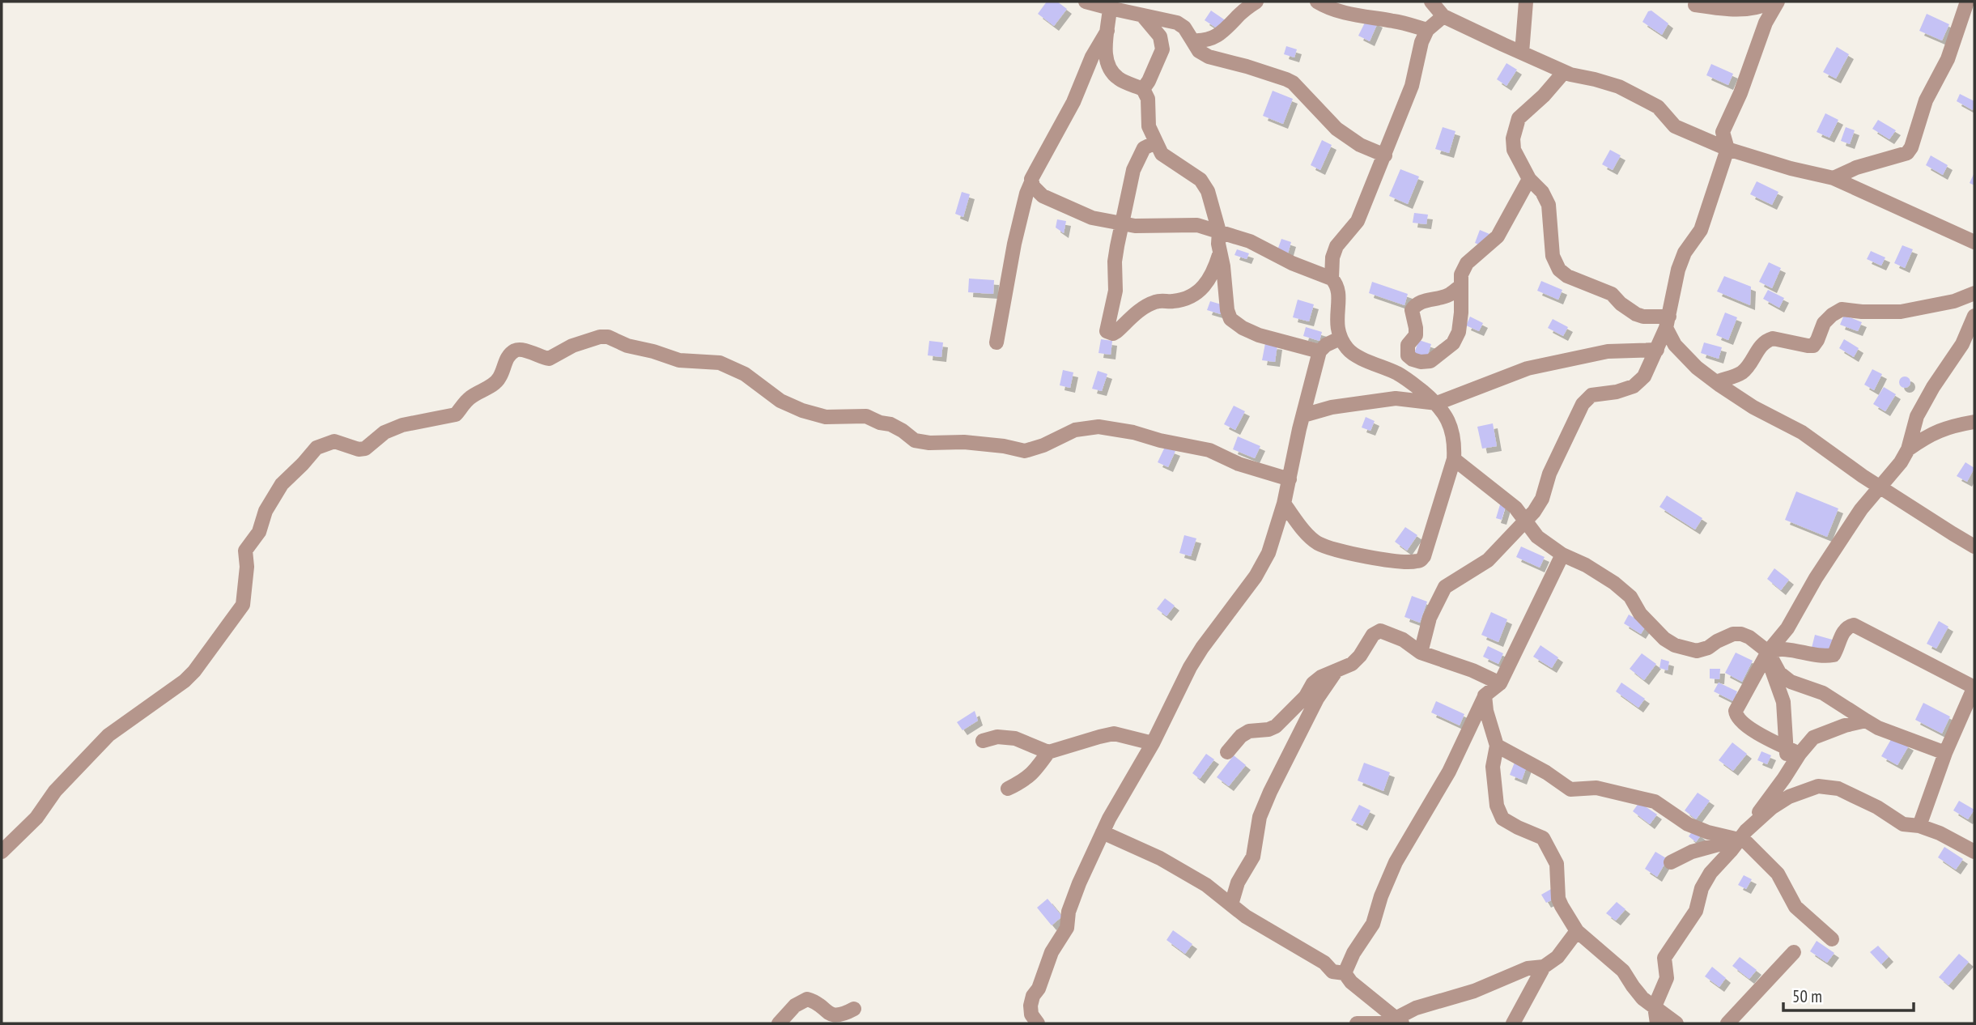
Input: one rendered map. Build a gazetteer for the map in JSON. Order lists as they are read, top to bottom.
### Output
{
  "scale_bar": "50 m"
}
